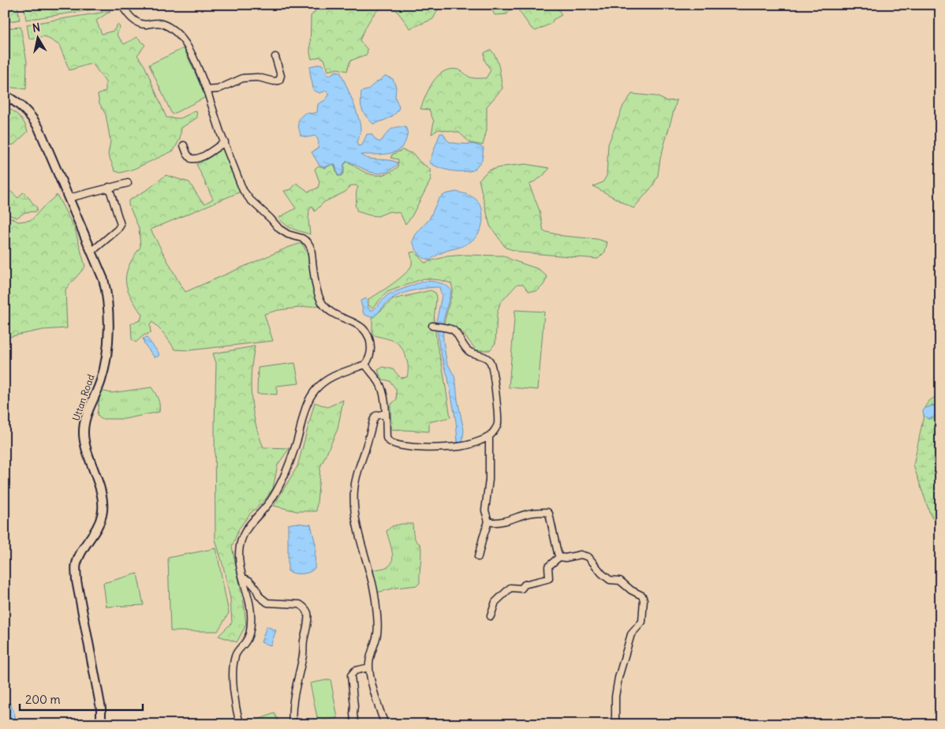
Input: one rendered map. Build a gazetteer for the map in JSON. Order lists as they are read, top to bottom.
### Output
{
  "streets": {
    "main road": ["Uttan Road"]
  },
  "scale_bar": "200 m",
  "north": "top"
}
